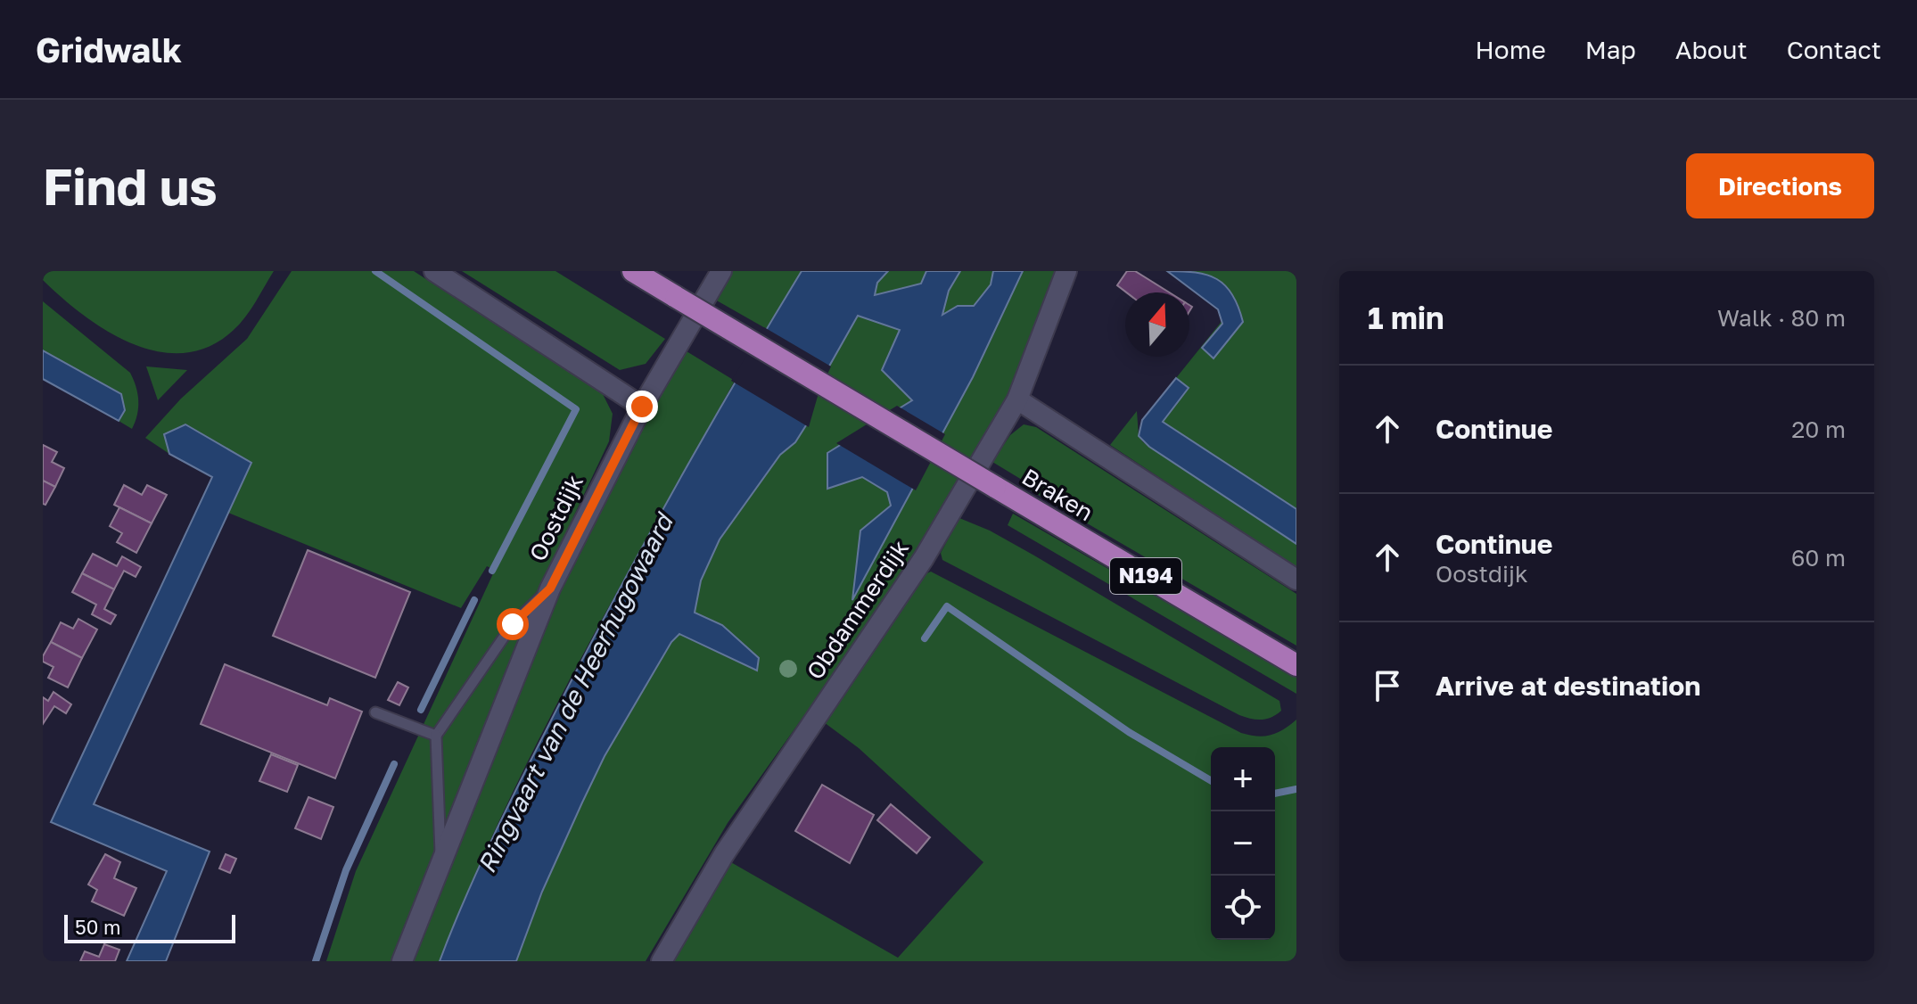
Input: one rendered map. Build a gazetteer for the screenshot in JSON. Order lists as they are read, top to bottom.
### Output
{
  "streets": {
    "main road": ["Braken", "N194"],
    "street": ["Oostdijk", "Obdammerdijk"]
  },
  "water": ["Ringvaart van de Heerhugowaard"],
  "scale_bar": "50 m",
  "north": "top",
  "page": {
    "header": "Gridwalk",
    "nav": [
      "Home",
      "Map",
      "About",
      "Contact"
    ],
    "buttons": "Directions",
    "title": "Find us",
    "heading": ["1 min", "Walk · 80 m"],
    "list": [
      ["Continue", "20 m"],
      ["Continue", "Oostdijk", "60 m"],
      "Arrive at destination"
    ],
    "map_buttons": ["+", "−"],
    "scale": "50 m"
  }
}
